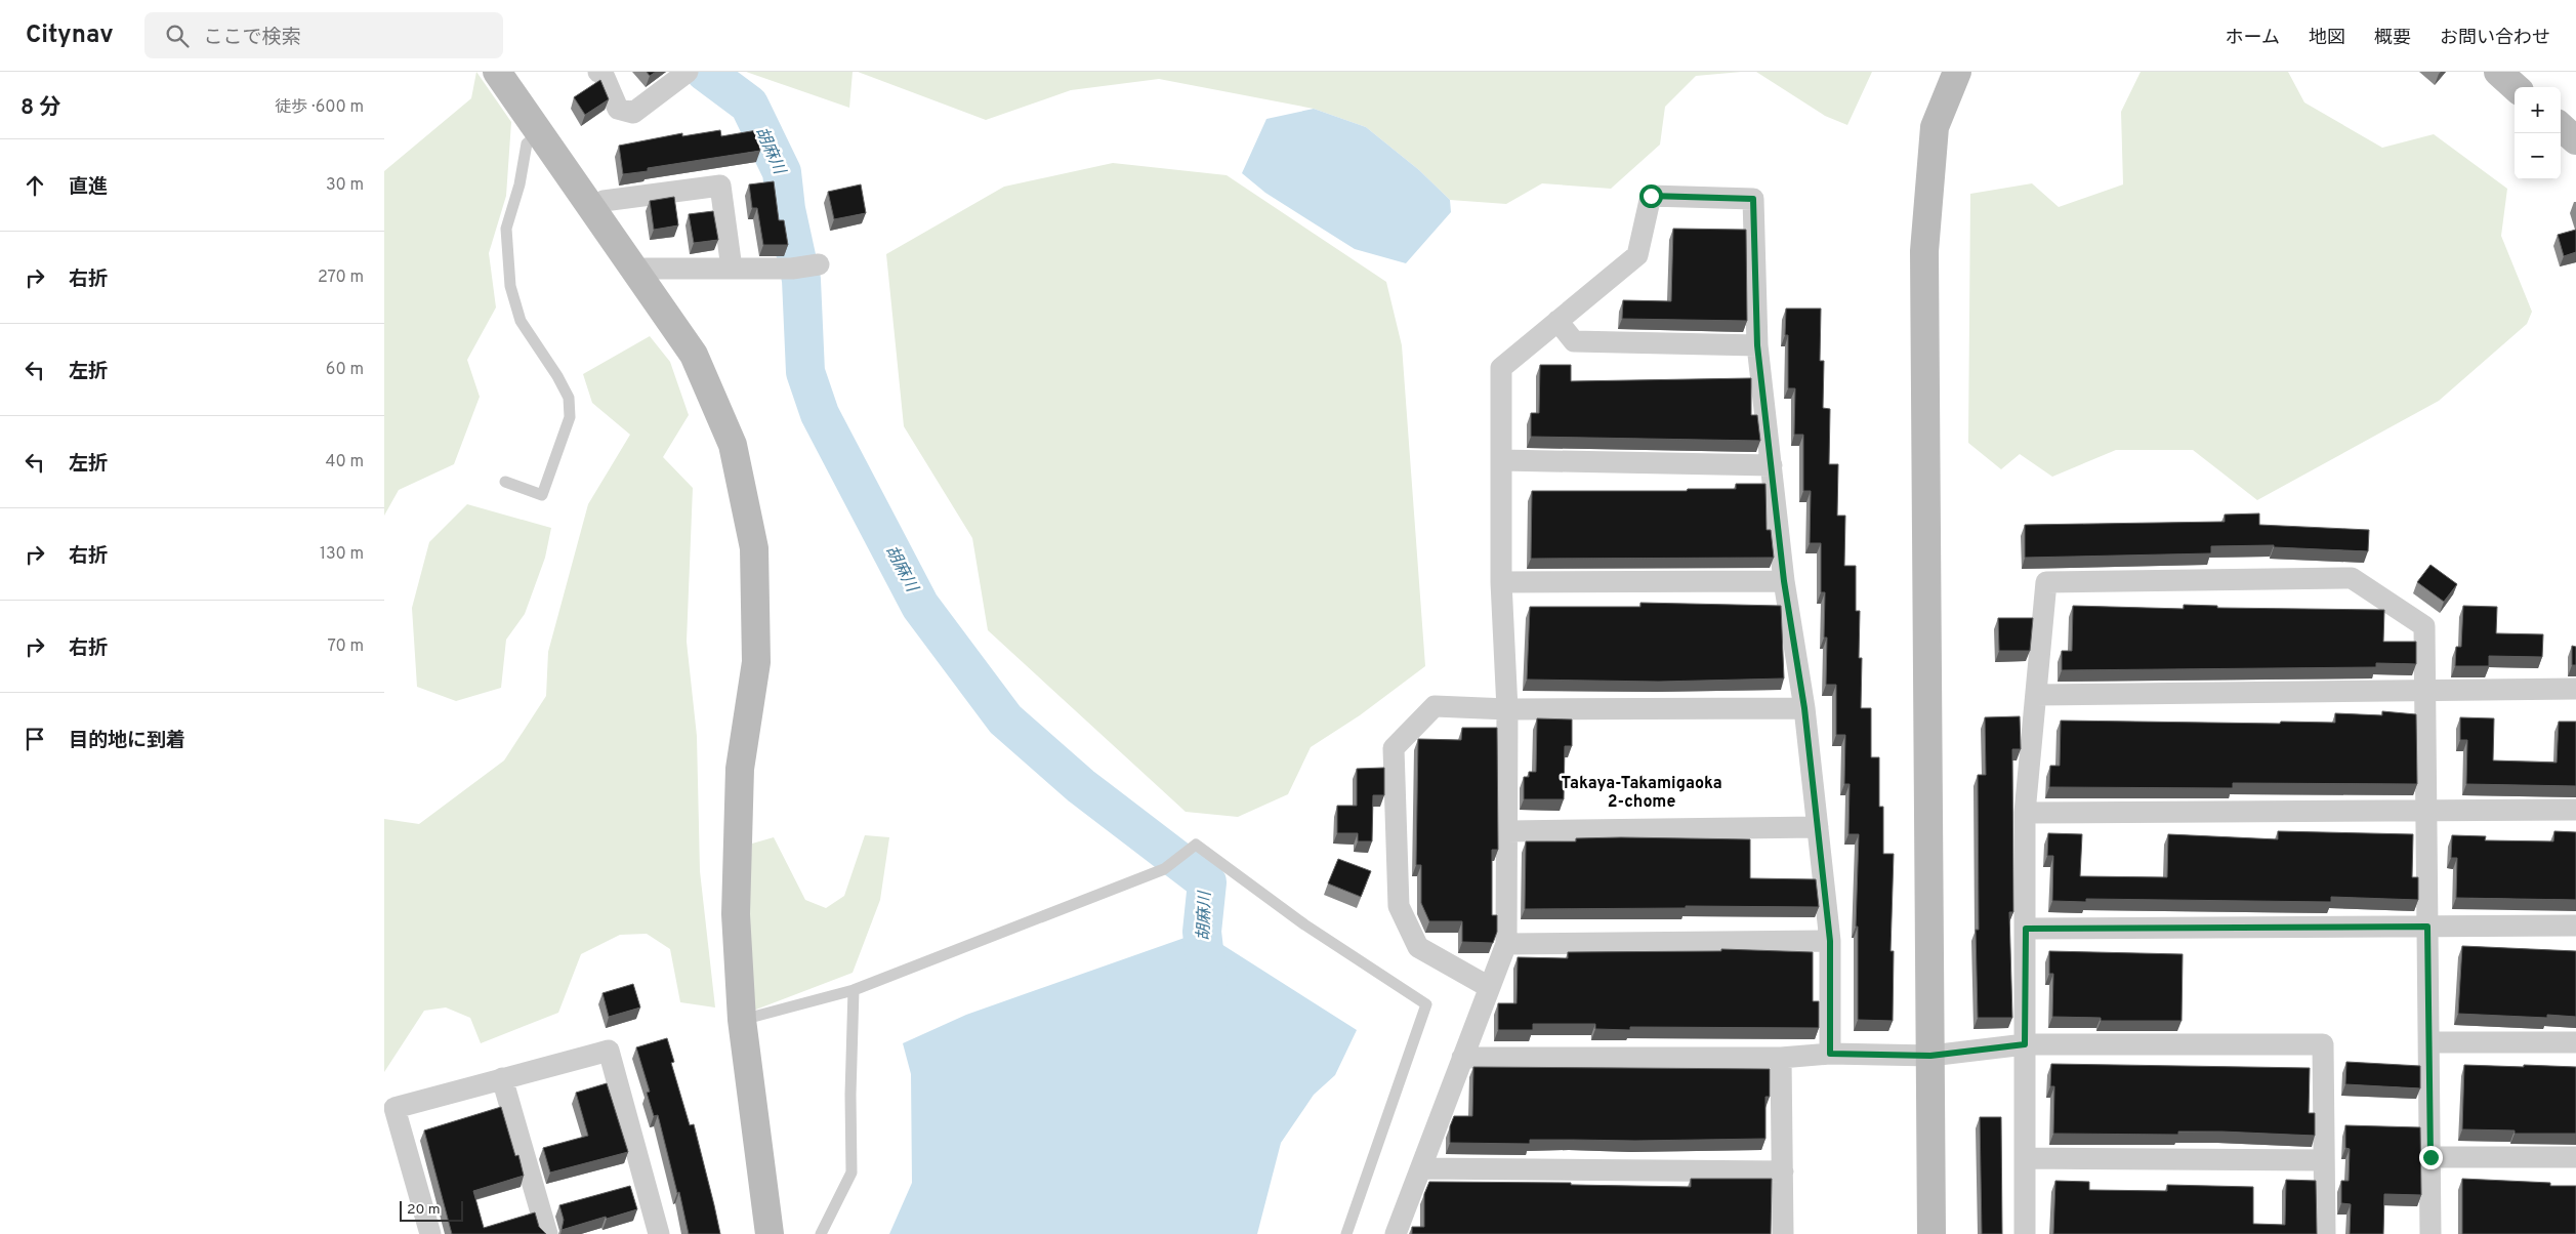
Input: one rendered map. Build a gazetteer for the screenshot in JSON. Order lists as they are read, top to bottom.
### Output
{
  "districts": ["Takaya-Takamigaoka 2-chome"],
  "water": ["胡麻川"],
  "scale_bar": "20 m",
  "page": {
    "header": "Citynav",
    "search": "ここで検索",
    "nav": [
      "ホーム",
      "地図",
      "概要",
      "お問い合わせ"
    ],
    "heading": ["8 分", "徒歩 · 600 m"],
    "map_buttons": ["+", "−"],
    "list": [
      ["直進", "30 m"],
      ["右折", "270 m"],
      ["左折", "60 m"],
      ["左折", "40 m"],
      ["右折", "130 m"],
      ["右折", "70 m"],
      "目的地に到着"
    ],
    "scale": "20 m"
  }
}
